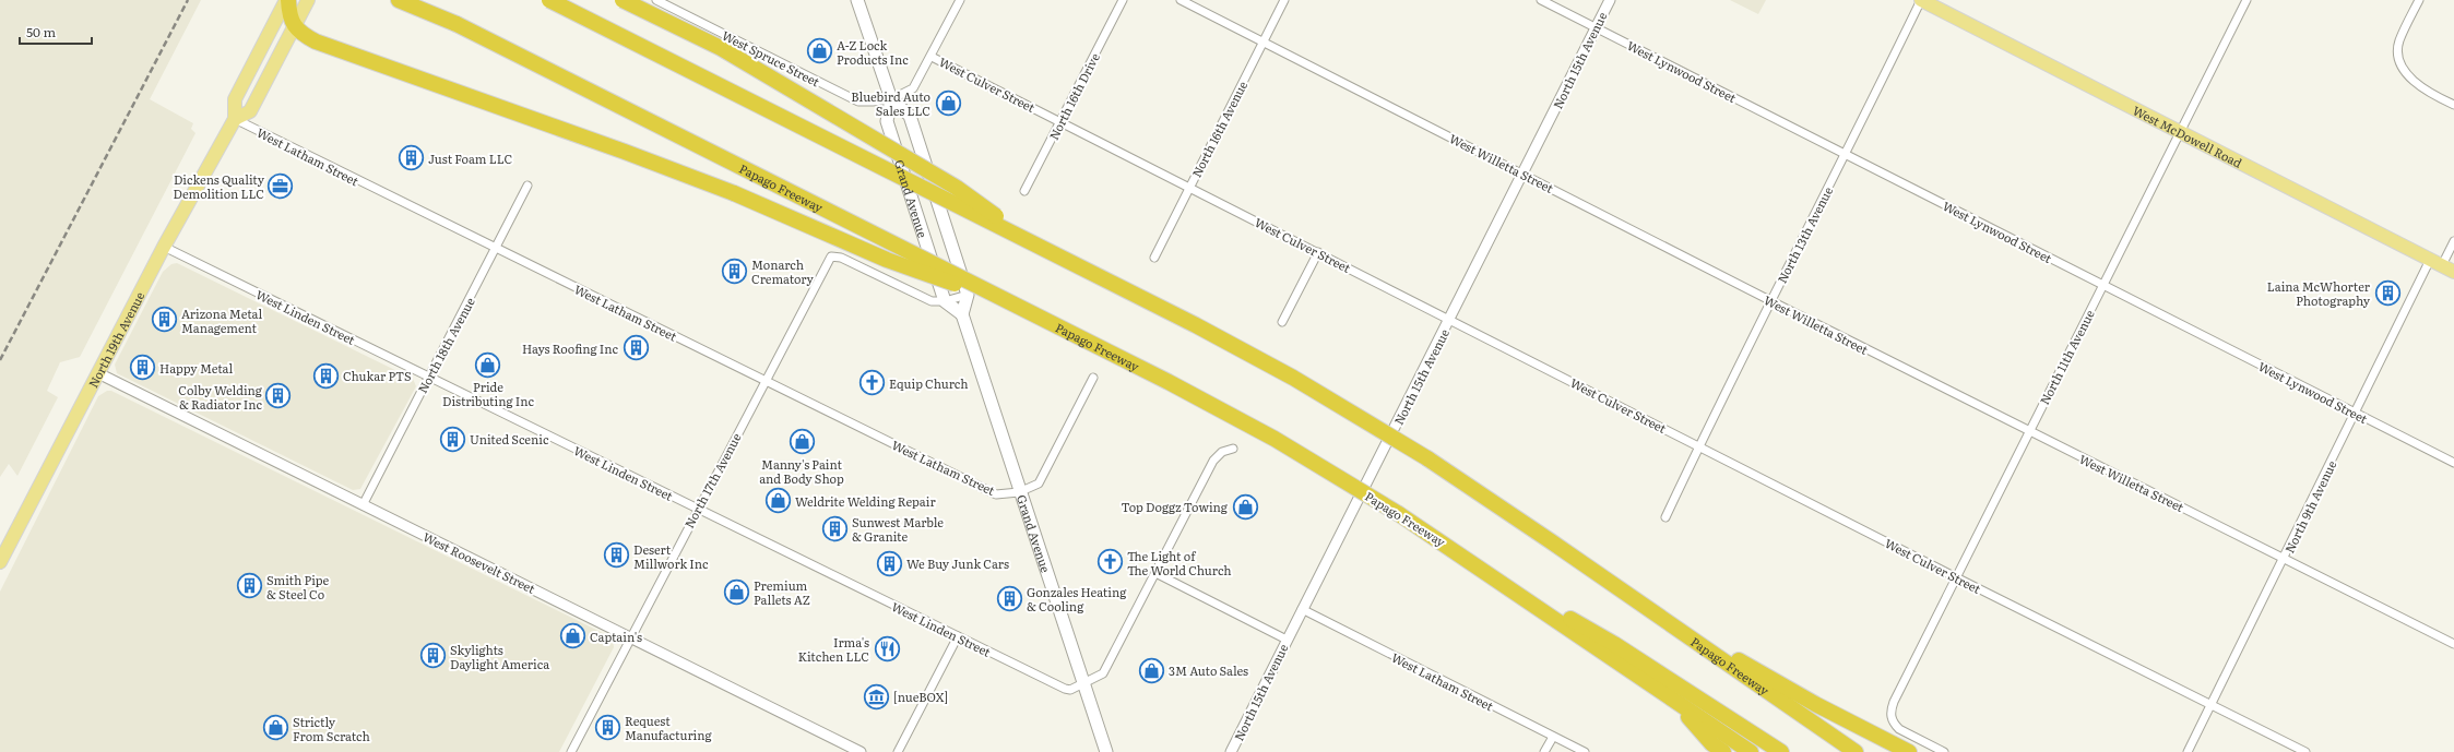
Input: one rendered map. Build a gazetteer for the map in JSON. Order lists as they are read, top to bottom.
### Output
{
  "streets": {
    "highway": ["Papago Freeway"],
    "main road": ["West McDowell Road", "Grand Avenue", "North 19th Avenue"],
    "street": [
      "West Spruce Street",
      "North 15th Avenue",
      "West Lynwood Street",
      "West Culver Street",
      "North 16th Drive",
      "North 16th Avenue",
      "West Latham Street",
      "West Willetta Street",
      "North 13th Avenue",
      "West Linden Street",
      "North 18th Avenue",
      "North 11th Avenue",
      "North 17th Avenue",
      "North 9th Avenue",
      "West Roosevelt Street"
    ]
  },
  "crossings": [
    ["West Spruce Street", "Grand Avenue"],
    ["North 15th Avenue", "West Lynwood Street"],
    ["North 15th Avenue", "West Culver Street"],
    ["North 15th Avenue", "West Latham Street"],
    ["North 15th Avenue", "West Willetta Street"],
    ["West Lynwood Street", "North 13th Avenue"],
    ["West Lynwood Street", "North 11th Avenue"],
    ["West Lynwood Street", "North 9th Avenue"],
    ["West Culver Street", "North 16th Drive"],
    ["West Culver Street", "North 16th Avenue"],
    ["West Culver Street", "North 13th Avenue"],
    ["West Culver Street", "North 11th Avenue"],
    ["West Culver Street", "North 9th Avenue"],
    ["North 16th Avenue", "West Willetta Street"],
    ["West McDowell Road", "North 13th Avenue"],
    ["West McDowell Road", "North 11th Avenue"],
    ["West McDowell Road", "North 9th Avenue"],
    ["West Latham Street", "Grand Avenue"],
    ["West Latham Street", "North 19th Avenue"],
    ["West Latham Street", "North 18th Avenue"],
    ["West Latham Street", "North 17th Avenue"],
    ["West Willetta Street", "North 13th Avenue"],
    ["West Willetta Street", "North 11th Avenue"],
    ["West Willetta Street", "North 9th Avenue"],
    ["Grand Avenue", "West Linden Street"],
    ["Grand Avenue", "North 17th Avenue"],
    ["West Linden Street", "North 19th Avenue"],
    ["West Linden Street", "North 18th Avenue"],
    ["West Linden Street", "North 17th Avenue"],
    ["North 19th Avenue", "West Roosevelt Street"],
    ["North 18th Avenue", "West Roosevelt Street"],
    ["North 17th Avenue", "West Roosevelt Street"]
  ],
  "places": {
    "shop": [
      "A-Z Lock Products Inc",
      "Bluebird Auto Sales LLC",
      "Pride Distributing Inc",
      "Manny's Paint and Body Shop",
      "Weldrite Welding Repair",
      "Top Doggz Towing",
      "Premium Pallets AZ",
      "Captain's",
      "3M Auto Sales",
      "Strictly From Scratch"
    ],
    "building": [
      "Just Foam LLC",
      "Monarch Crematory",
      "Laina McWhorter Photography",
      "Arizona Metal Management",
      "Hays Roofing Inc",
      "Happy Metal",
      "Chukar PTS",
      "Colby Welding & Radiator Inc",
      "United Scenic",
      "Sunwest Marble & Granite",
      "Desert Millwork Inc",
      "We Buy Junk Cars",
      "Smith Pipe & Steel Co",
      "Gonzales Heating & Cooling",
      "Skylights Daylight America",
      "Request Manufacturing"
    ],
    "office": ["Dickens Quality Demolition LLC"],
    "church": ["Equip Church", "The Light of The World Church"],
    "restaurant": ["Irma's Kitchen LLC"],
    "museum": ["[nueBOX]"]
  },
  "scale_bar": "50 m"
}
